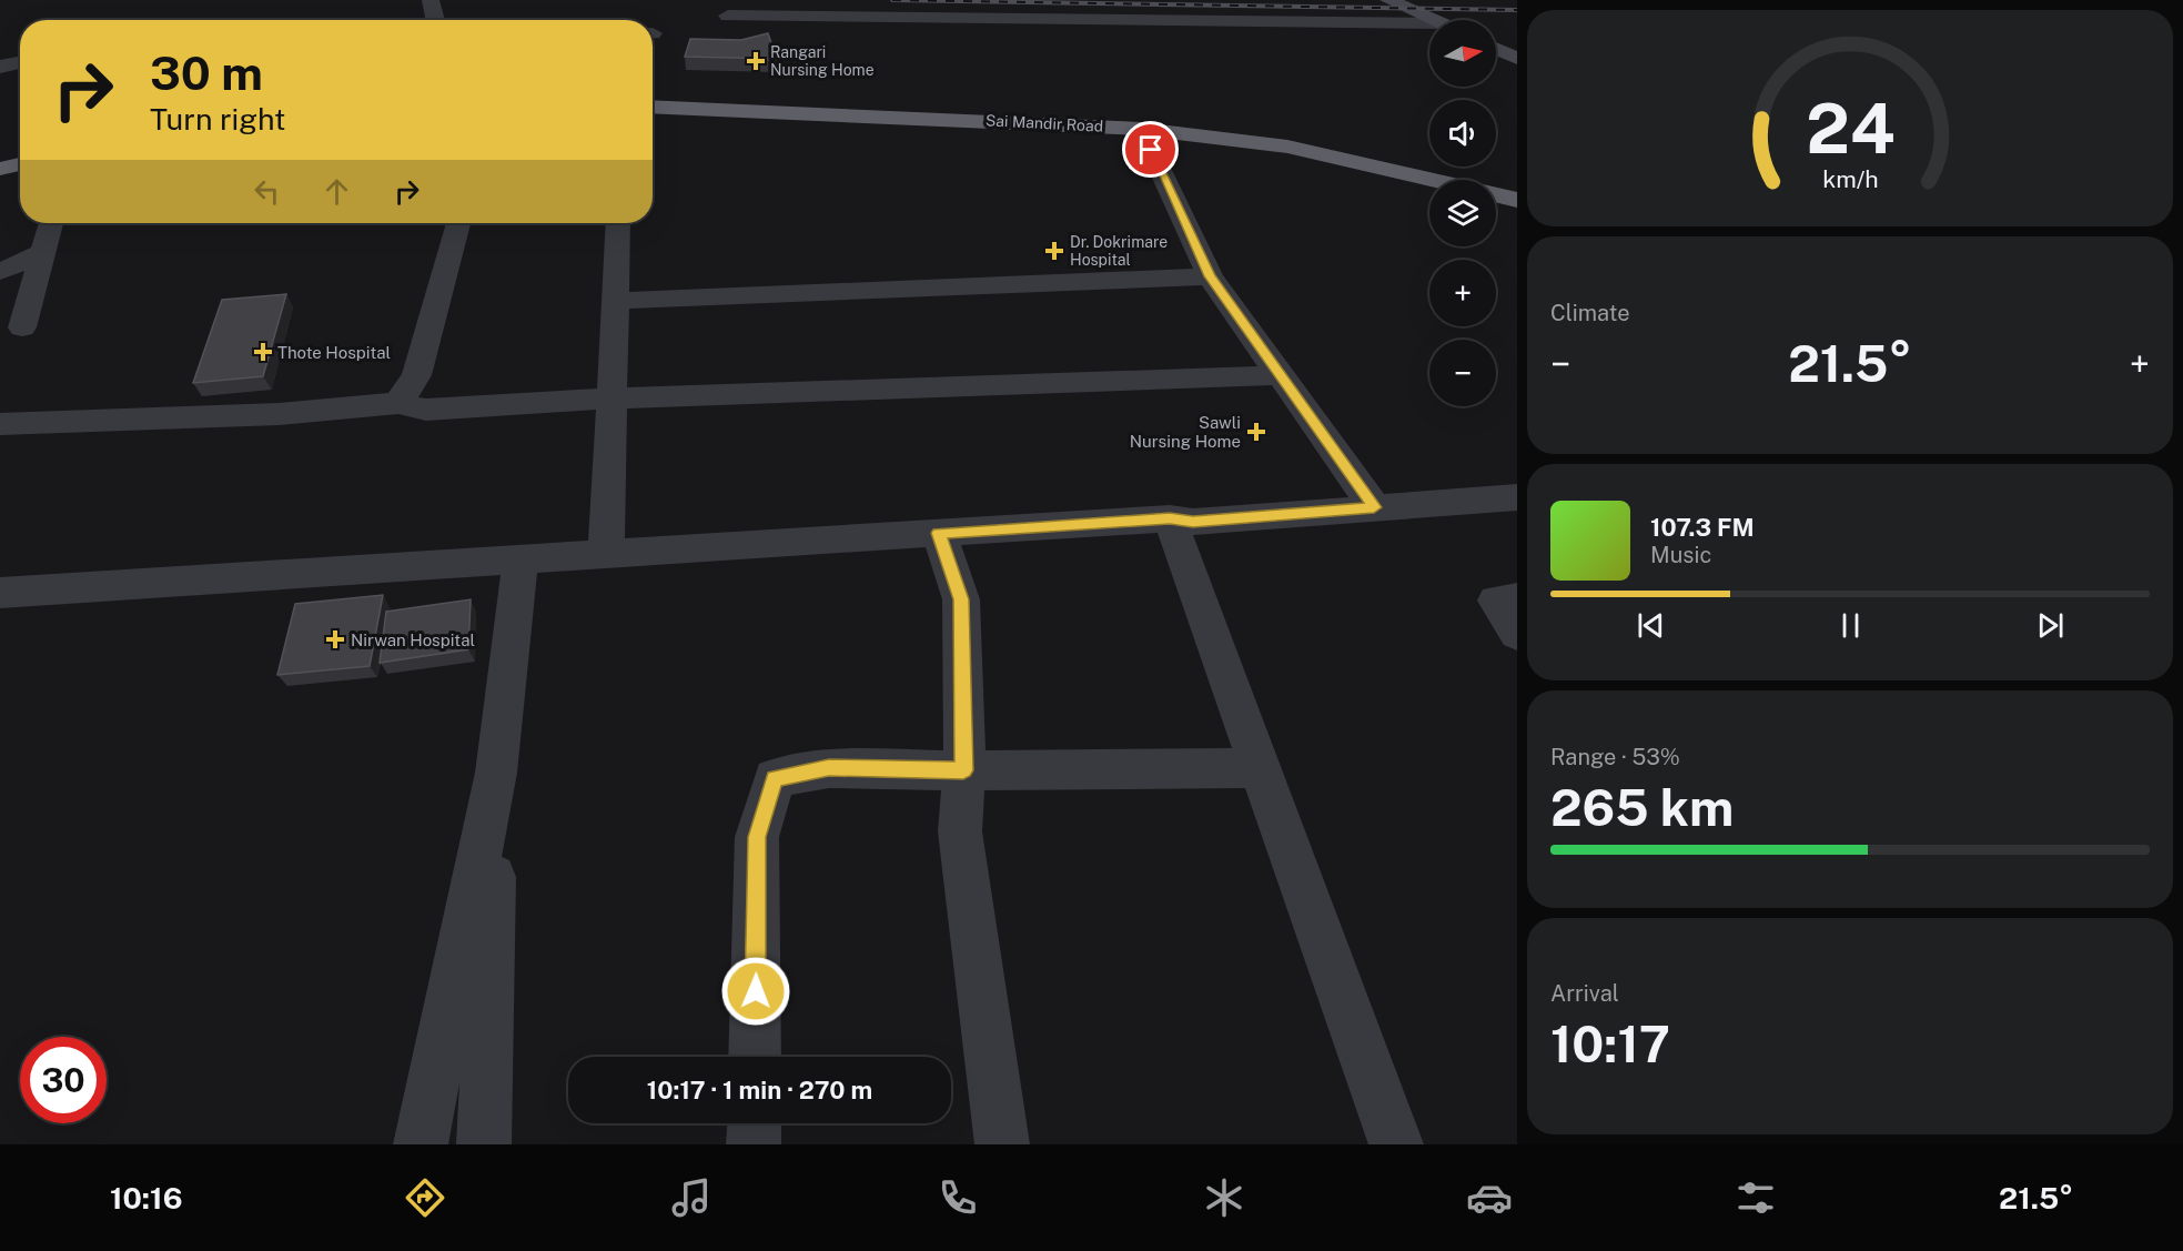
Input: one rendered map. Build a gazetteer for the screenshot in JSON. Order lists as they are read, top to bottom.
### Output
{
  "streets": {
    "highway": ["Sai Mandir Road"]
  },
  "places": {
    "health": [
      "Rangari Nursing Home",
      "Dr. Dokrimare Hospital",
      "Thote Hospital",
      "Sawli Nursing Home",
      "Nirwan Hospital"
    ]
  },
  "north": "right",
  "page": {
    "map_buttons": ["+", "−"],
    "turn": ["30 m", "Turn right"],
    "tile": [
      "Climate",
      ["Range · 53%", "265 km"],
      ["Arrival", "10:17"]
    ],
    "heat": ["−", "21.5°", "+"],
    "song": ["107.3 FM", "Music"],
    "limit": "30",
    "trip": "10:17 · 1 min · 270 m",
    "tabs": ["10:16", "21.5°"],
    "gauge": ["24", "km/h"]
  }
}
